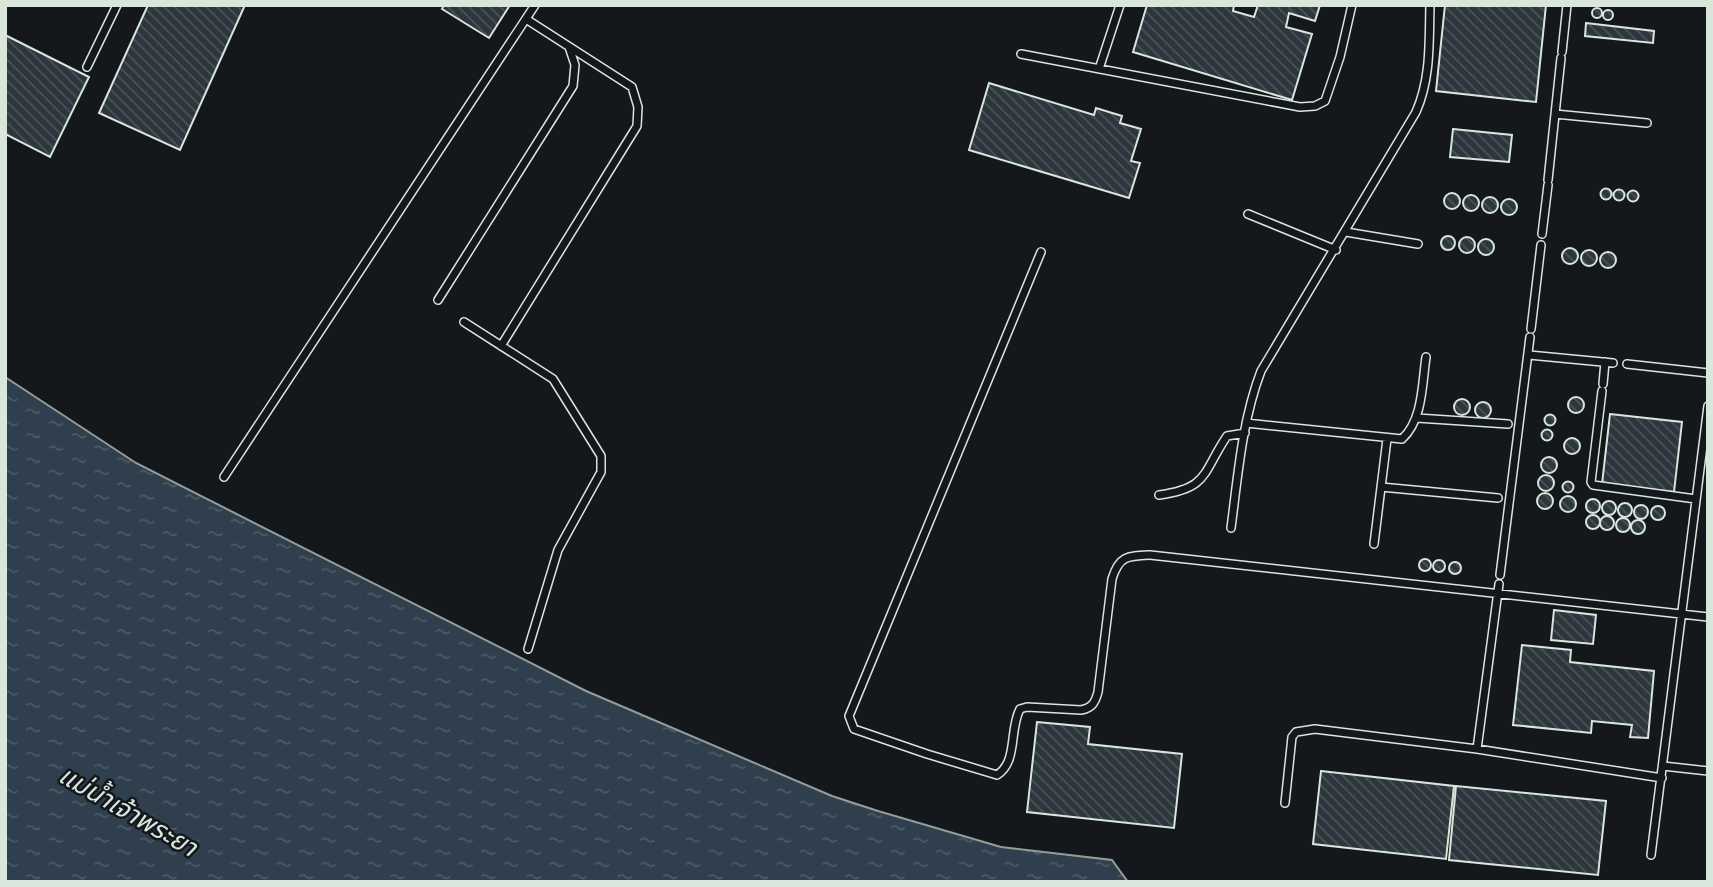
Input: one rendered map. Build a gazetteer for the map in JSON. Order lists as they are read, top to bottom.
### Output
{
  "water": ["แม่น้ำเจ้าพระยา"]
}
